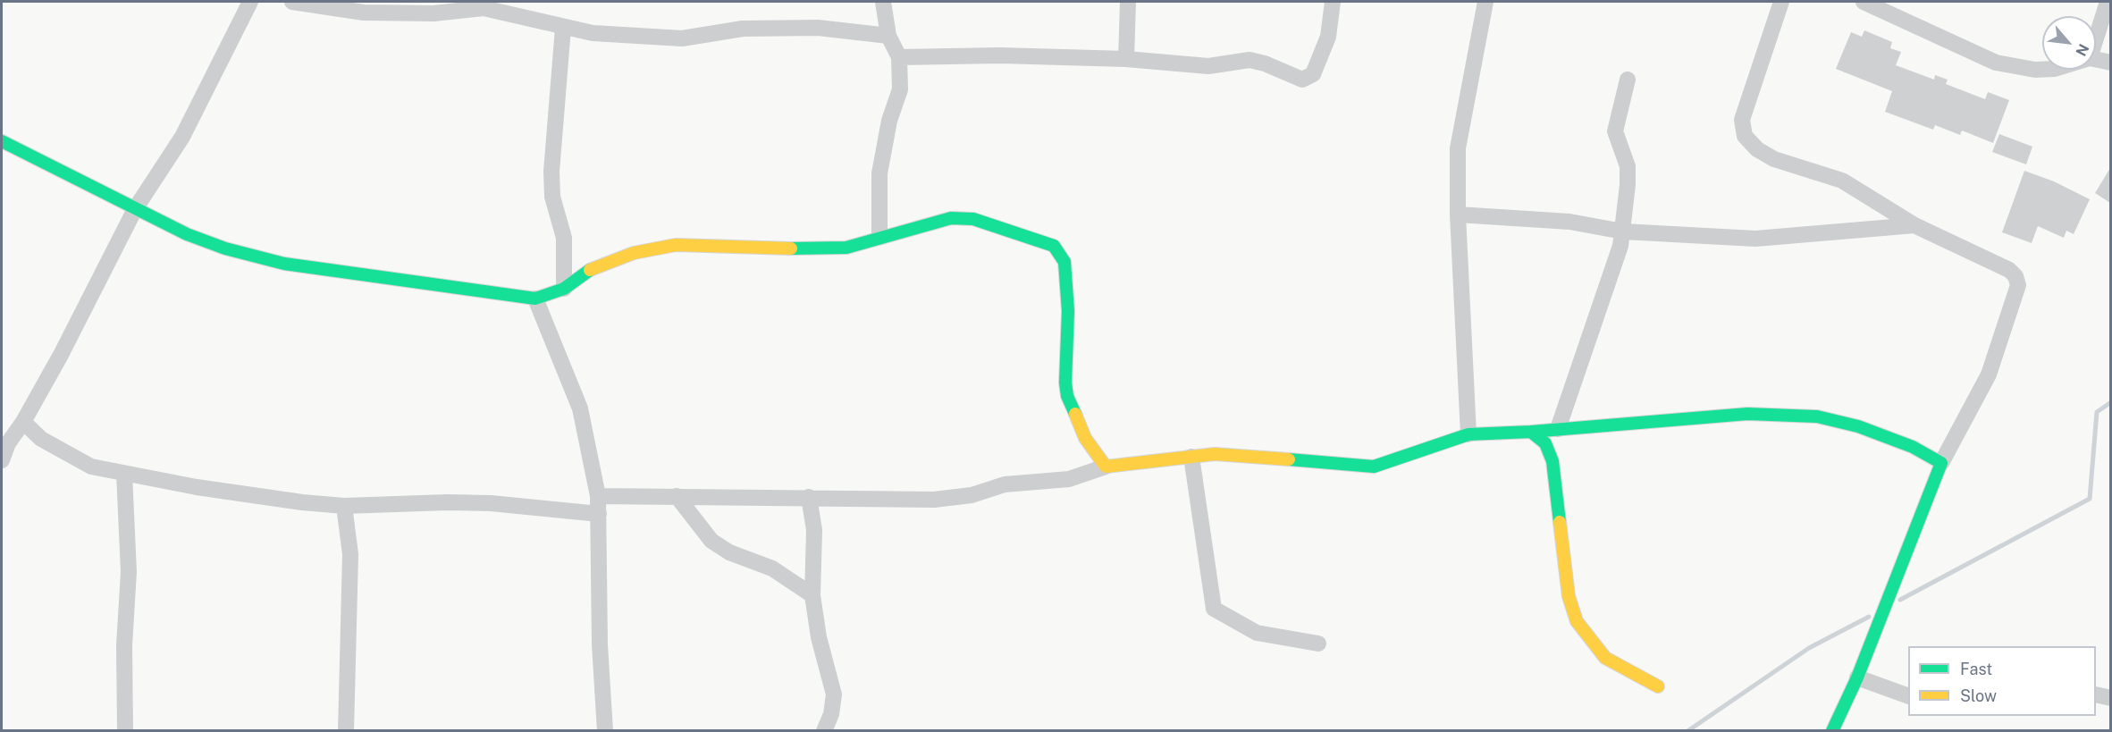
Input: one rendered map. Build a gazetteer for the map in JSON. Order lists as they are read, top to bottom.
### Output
{
  "legend": ["Fast", "Slow"],
  "north": "bottom right"
}
